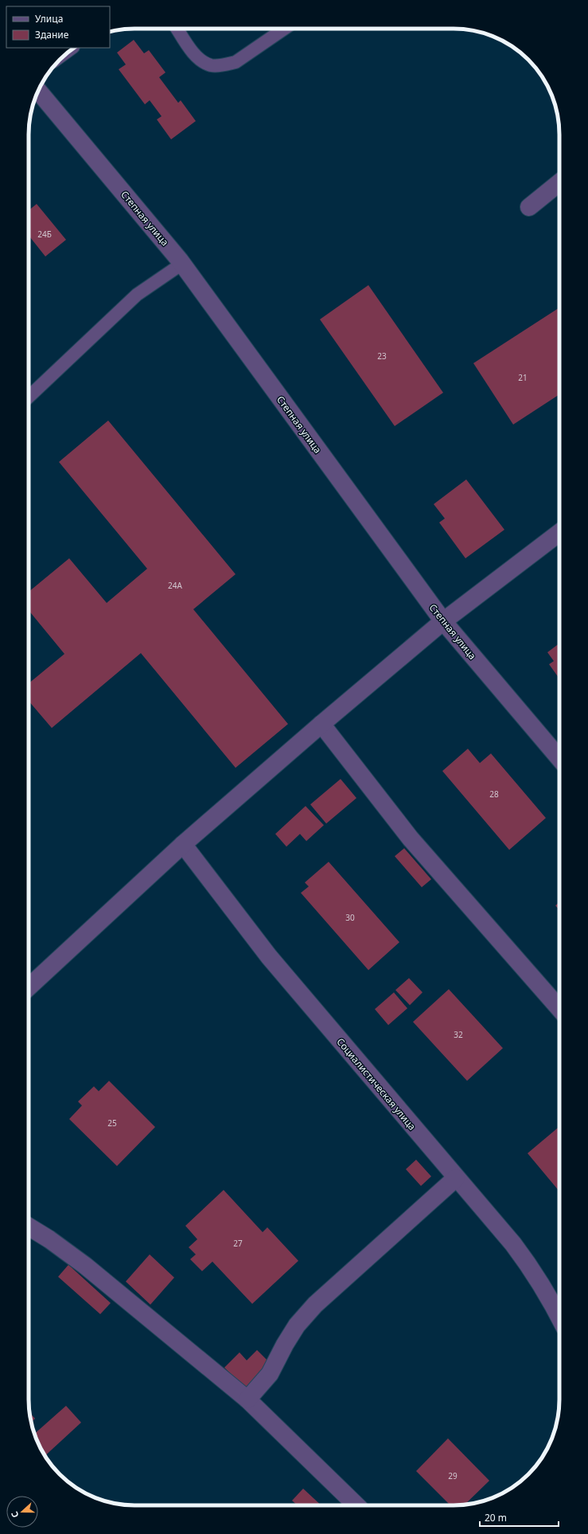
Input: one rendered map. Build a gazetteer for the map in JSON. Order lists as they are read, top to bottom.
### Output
{
  "streets": {
    "street": ["Степная улица", "Социалистическая улица"]
  },
  "house_numbers": [
    "24Б",
    "23",
    "21",
    "24А",
    "28",
    "30",
    "32",
    "25",
    "27",
    "29"
  ],
  "legend": ["Улица", "Здание"],
  "scale_bar": "20 m",
  "north": "left"
}
